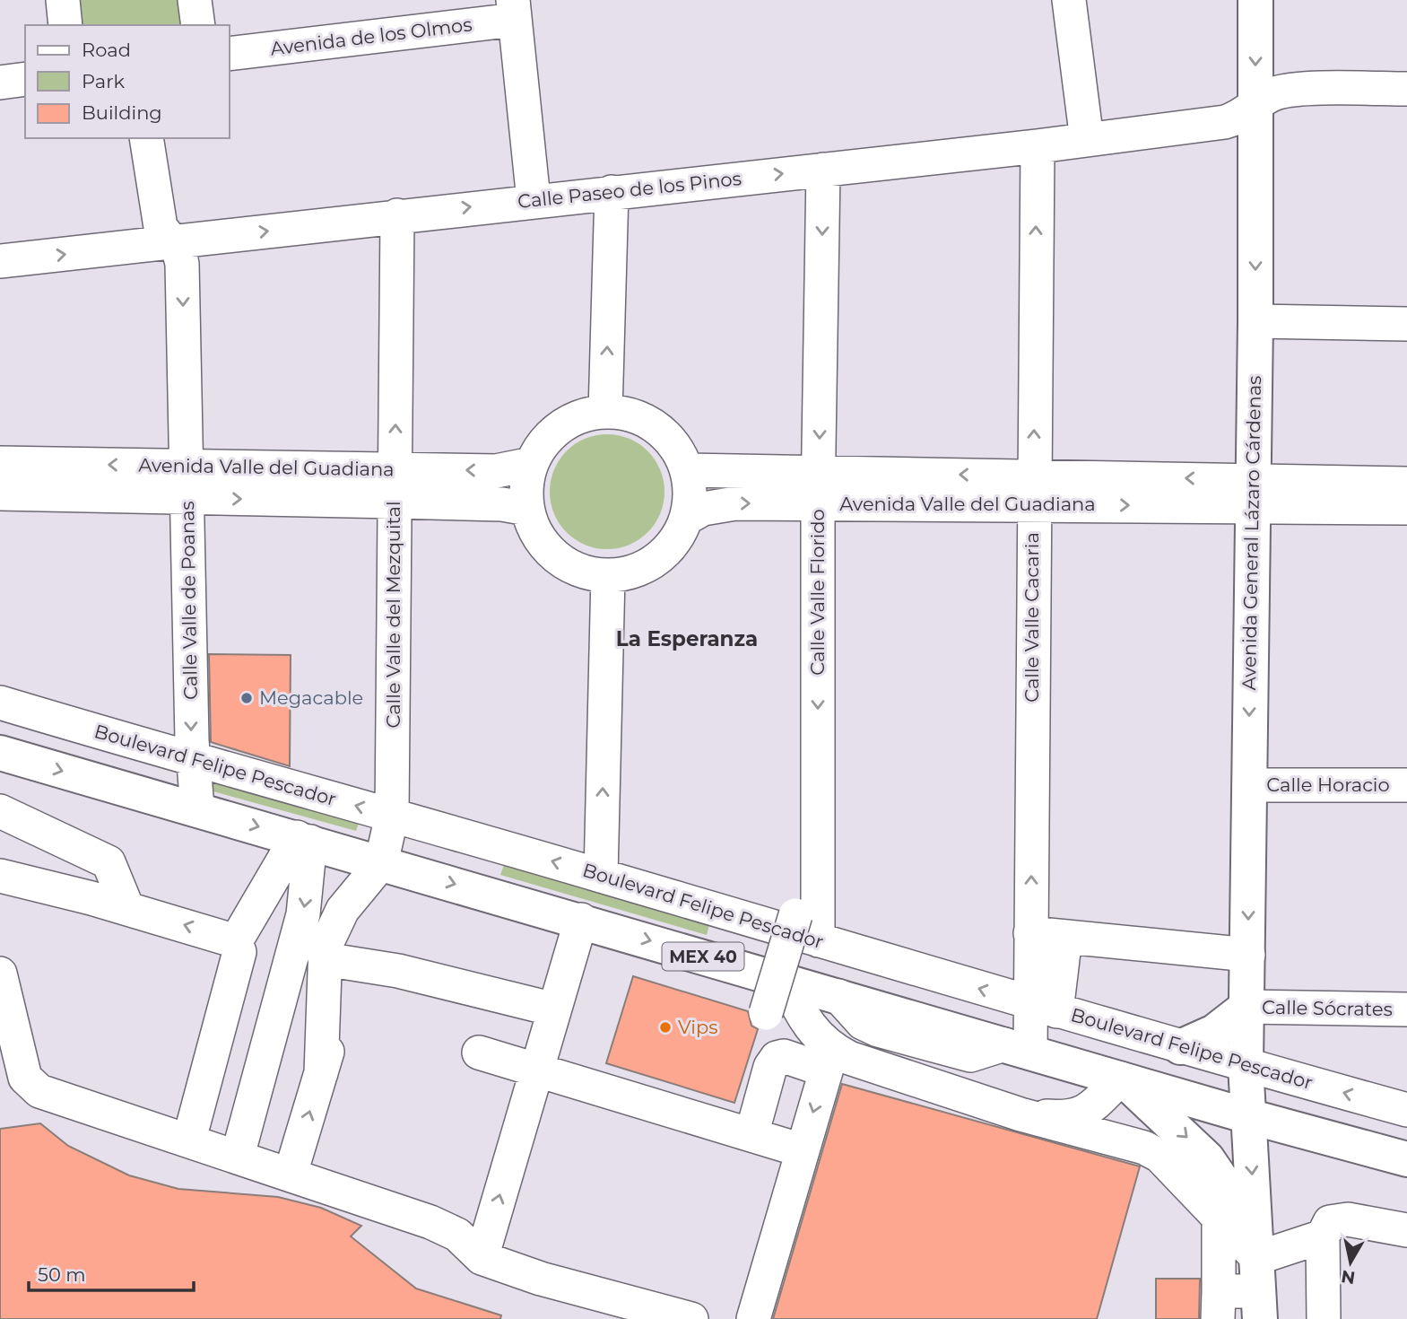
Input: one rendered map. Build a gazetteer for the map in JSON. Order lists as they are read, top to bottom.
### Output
{
  "streets": {
    "main road": ["Avenida General Lázaro Cárdenas", "MEX 40"],
    "street": [
      "Avenida de los Olmos",
      "Calle Paseo de los Pinos",
      "Avenida Valle del Guadiana",
      "Calle Valle Florido",
      "Calle Valle de Poanas",
      "Calle Valle del Mezquital",
      "Calle Valle Cacaria",
      "Boulevard Felipe Pescador",
      "Calle Horacio",
      "Calle Sócrates"
    ]
  },
  "crossings": [
    ["Calle Paseo de los Pinos", "Avenida General Lázaro Cárdenas"],
    ["Calle Paseo de los Pinos", "Calle Valle Florido"],
    ["Calle Paseo de los Pinos", "Calle Valle de Poanas"],
    ["Calle Paseo de los Pinos", "Calle Valle del Mezquital"],
    ["Calle Paseo de los Pinos", "Calle Valle Cacaria"],
    ["Avenida Valle del Guadiana", "Avenida General Lázaro Cárdenas"],
    ["Avenida Valle del Guadiana", "Calle Valle Florido"],
    ["Avenida Valle del Guadiana", "Calle Valle de Poanas"],
    ["Avenida Valle del Guadiana", "Calle Valle del Mezquital"],
    ["Avenida Valle del Guadiana", "Calle Valle Cacaria"],
    ["Avenida General Lázaro Cárdenas", "Boulevard Felipe Pescador"],
    ["Avenida General Lázaro Cárdenas", "Calle Horacio"],
    ["Avenida General Lázaro Cárdenas", "MEX 40"],
    ["Avenida General Lázaro Cárdenas", "Calle Sócrates"],
    ["Calle Valle Florido", "Boulevard Felipe Pescador"],
    ["Calle Valle de Poanas", "Boulevard Felipe Pescador"],
    ["Calle Valle de Poanas", "MEX 40"],
    ["Calle Valle del Mezquital", "Boulevard Felipe Pescador"],
    ["Calle Valle del Mezquital", "MEX 40"],
    ["Calle Valle Cacaria", "Boulevard Felipe Pescador"],
    ["Calle Valle Cacaria", "MEX 40"]
  ],
  "one_way": [
    "Calle Paseo de los Pinos",
    "Avenida General Lázaro Cárdenas",
    "Calle Valle de Poanas",
    "Calle Valle Cacaria"
  ],
  "districts": ["La Esperanza"],
  "places": ["Megacable", "Vips"],
  "legend": ["Road", "Park", "Building"],
  "scale_bar": "50 m",
  "north": "bottom"
}
